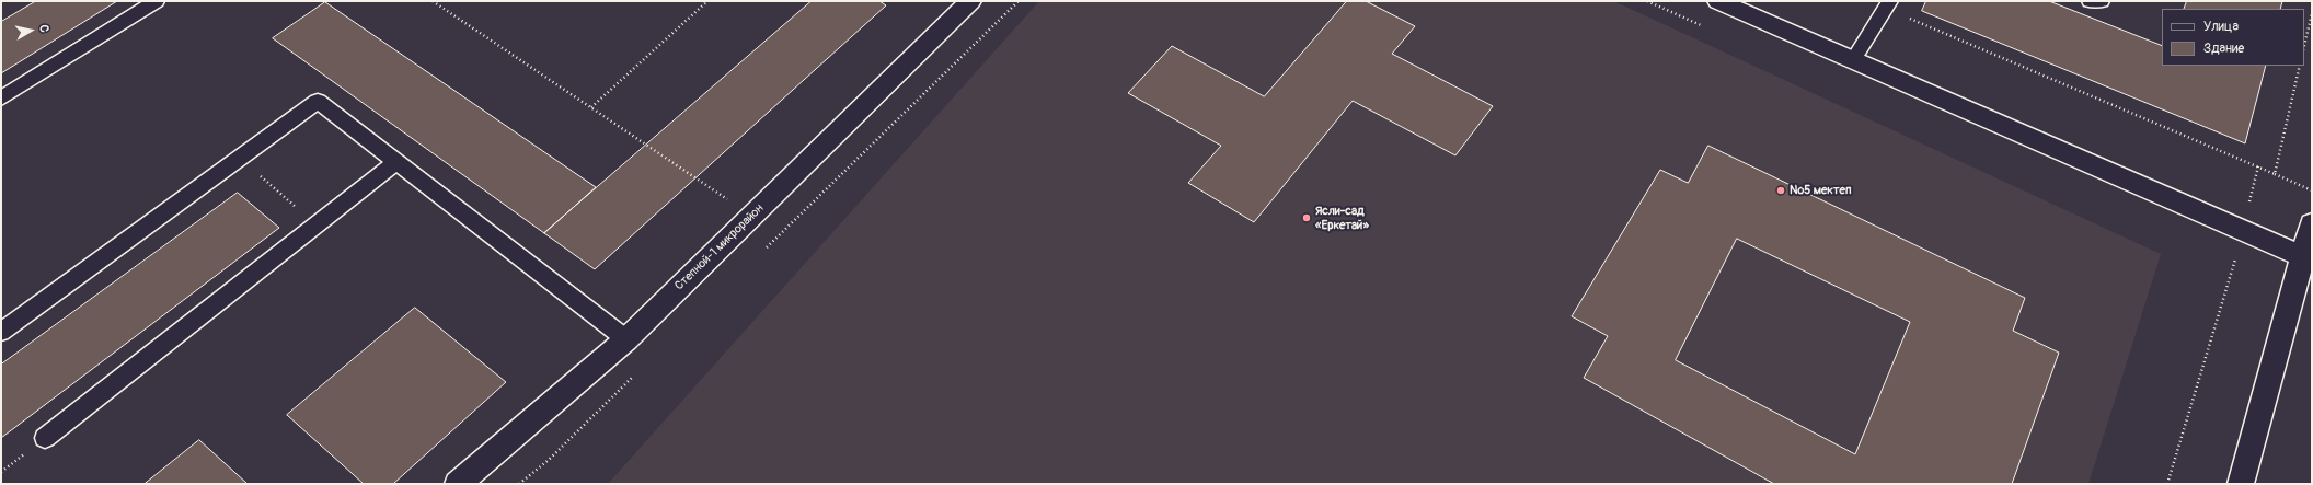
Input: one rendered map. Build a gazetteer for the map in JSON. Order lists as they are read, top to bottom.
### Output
{
  "streets": {
    "street": ["Степной-1 микрорайон"]
  },
  "places": ["№5 мектеп", "Ясли-сад «Еркетай»"],
  "legend": ["Улица", "Здание"],
  "north": "right"
}
